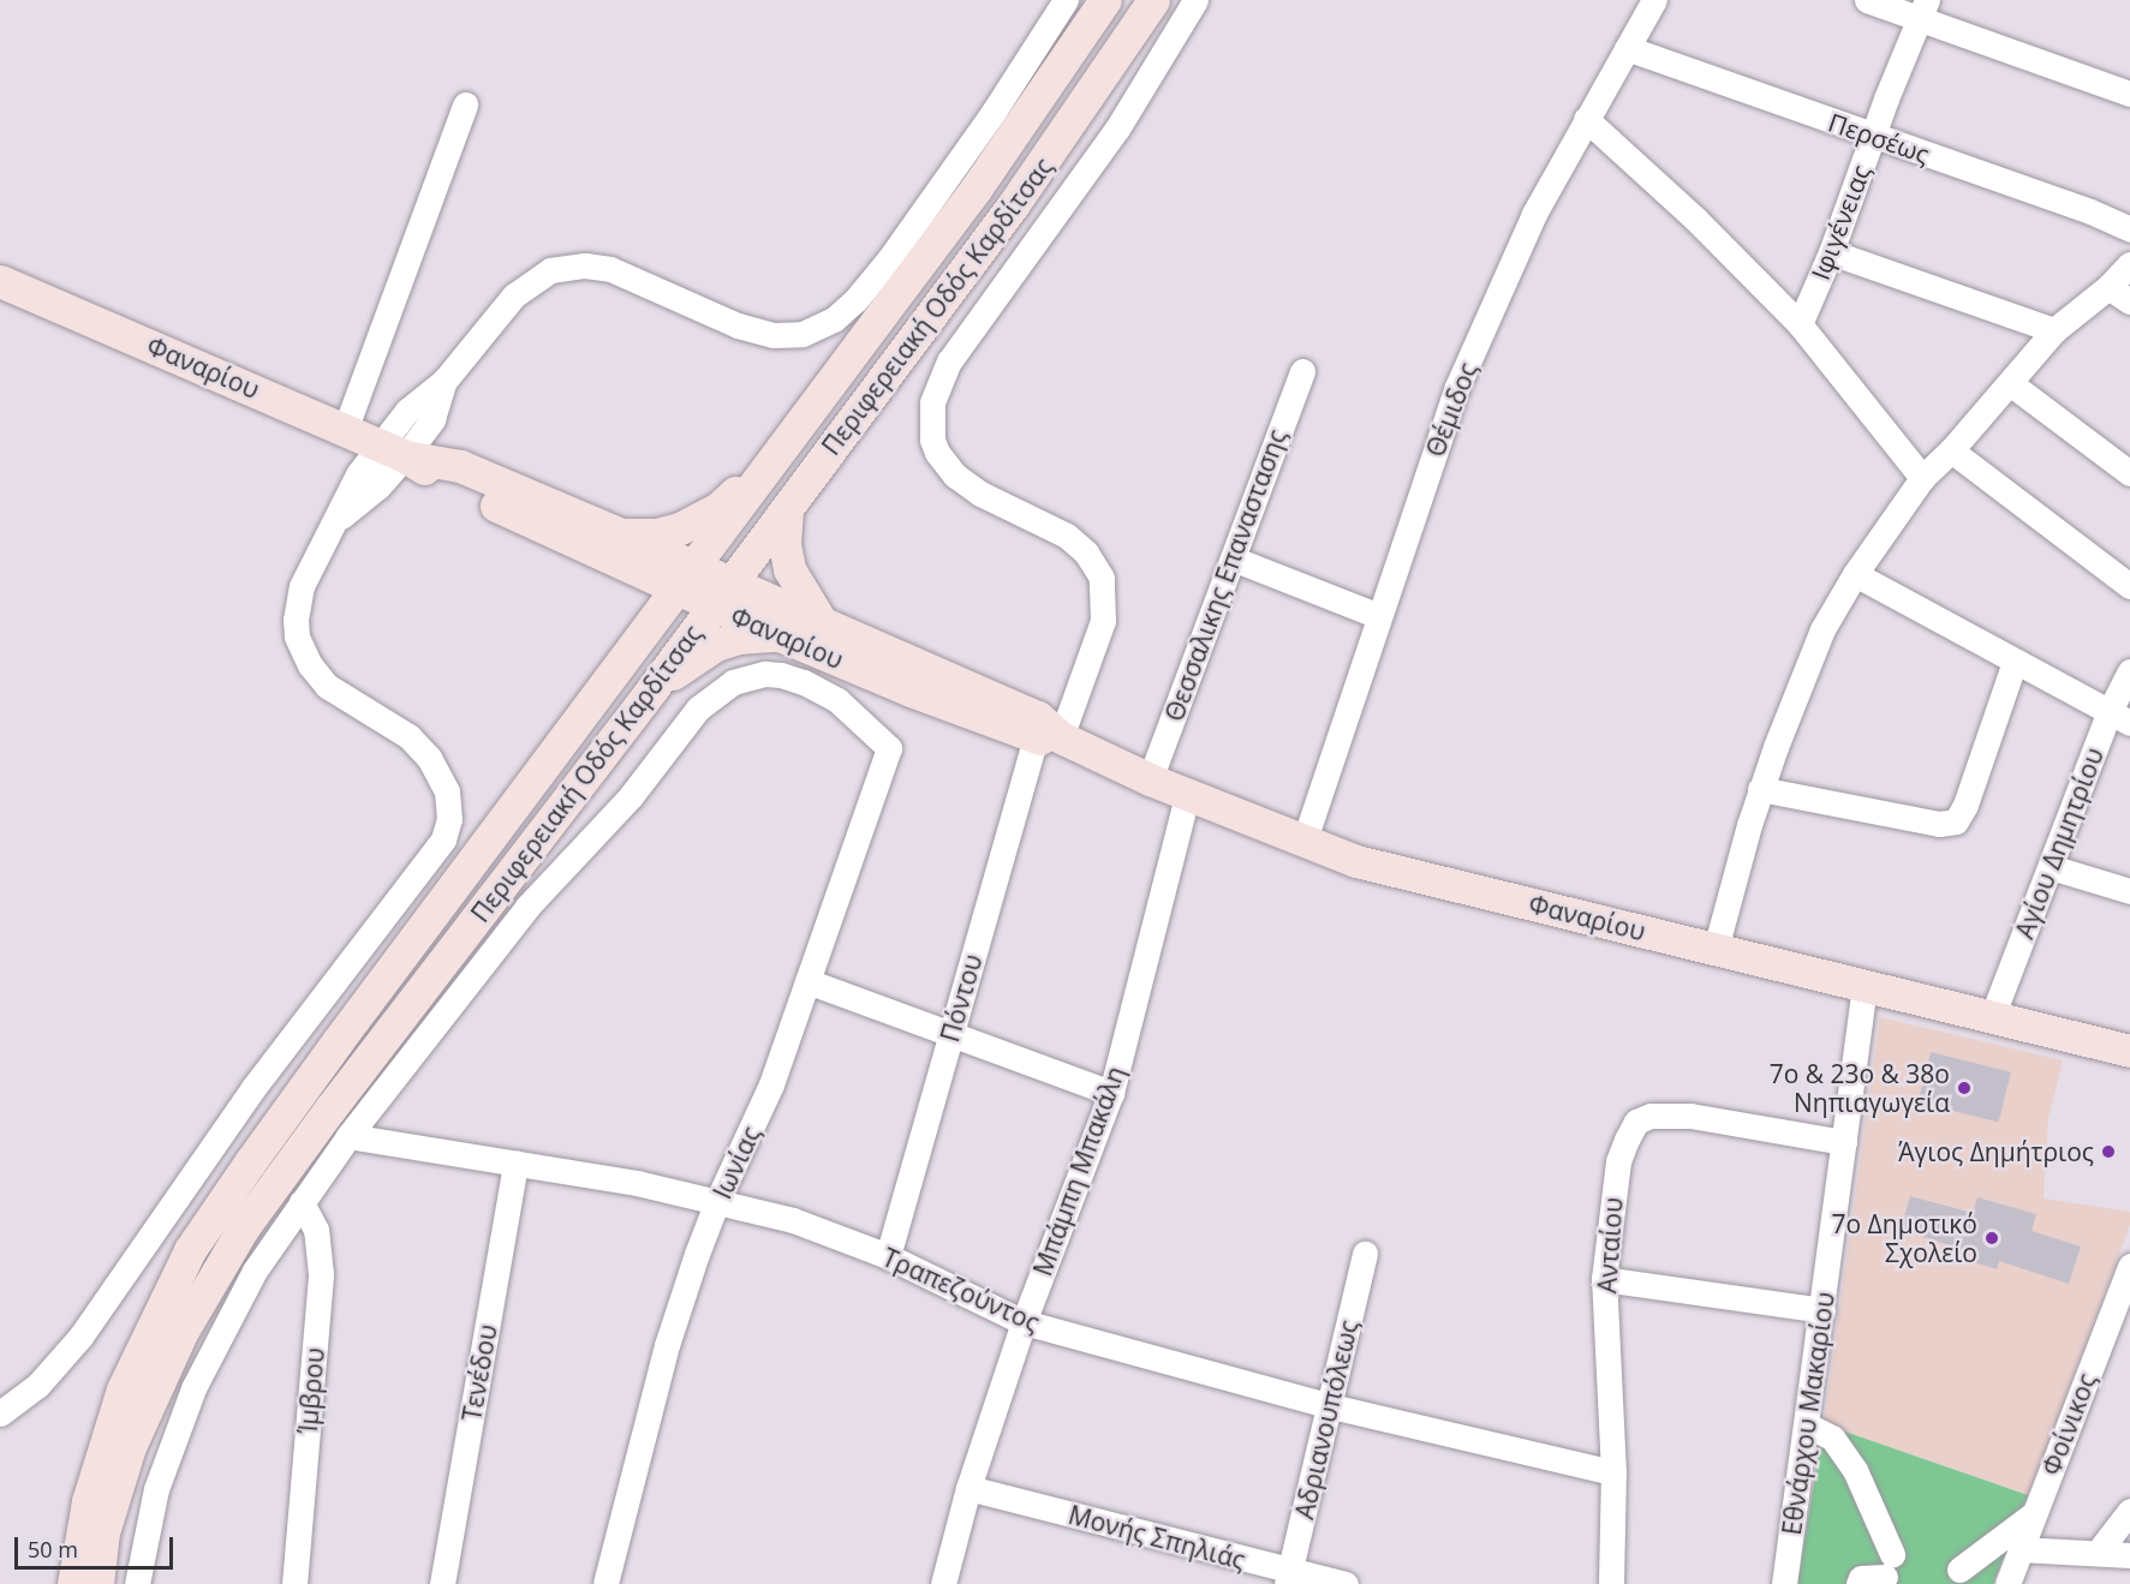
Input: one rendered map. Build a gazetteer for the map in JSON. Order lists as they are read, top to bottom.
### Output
{
  "streets": {
    "main road": ["Περιφερειακή Οδός Καρδίτσας", "Φαναρίου"],
    "street": [
      "Περσέως",
      "Ιφιγένειας",
      "Θέμιδος",
      "Θεσσαλικης Επαναστασης",
      "Αγίου Δημητρίου",
      "Πόντου",
      "Ιωνίας",
      "Μπάμπη Μπακάλη",
      "Ανταίου",
      "Τραπεζούντος",
      "Τενέδου",
      "Ίμβρου",
      "Εθνάρχου Μακαρίου",
      "Αδριανουπόλεως",
      "Φοίνικος",
      "Μονής Σπηλιάς"
    ]
  },
  "crossings": [
    ["Περσέως", "Ιφιγένειας"],
    ["Περσέως", "Θέμιδος"],
    ["Περιφερειακή Οδός Καρδίτσας", "Φαναρίου"],
    ["Φαναρίου", "Θέμιδος"],
    ["Φαναρίου", "Θεσσαλικης Επαναστασης"],
    ["Φαναρίου", "Αγίου Δημητρίου"],
    ["Φαναρίου", "Πόντου"],
    ["Φαναρίου", "Μπάμπη Μπακάλη"],
    ["Φαναρίου", "Εθνάρχου Μακαρίου"],
    ["Πόντου", "Τραπεζούντος"],
    ["Ιωνίας", "Τραπεζούντος"],
    ["Μπάμπη Μπακάλη", "Τραπεζούντος"],
    ["Μπάμπη Μπακάλη", "Μονής Σπηλιάς"],
    ["Ανταίου", "Τραπεζούντος"],
    ["Ανταίου", "Εθνάρχου Μακαρίου"],
    ["Τραπεζούντος", "Τενέδου"],
    ["Τραπεζούντος", "Αδριανουπόλεως"],
    ["Αδριανουπόλεως", "Μονής Σπηλιάς"]
  ],
  "places": ["7ο & 23ο & 38ο Νηπιαγωγεία", "Άγιος Δημήτριος", "7ο Δημοτικό Σχολείο"],
  "scale_bar": "50 m"
}
